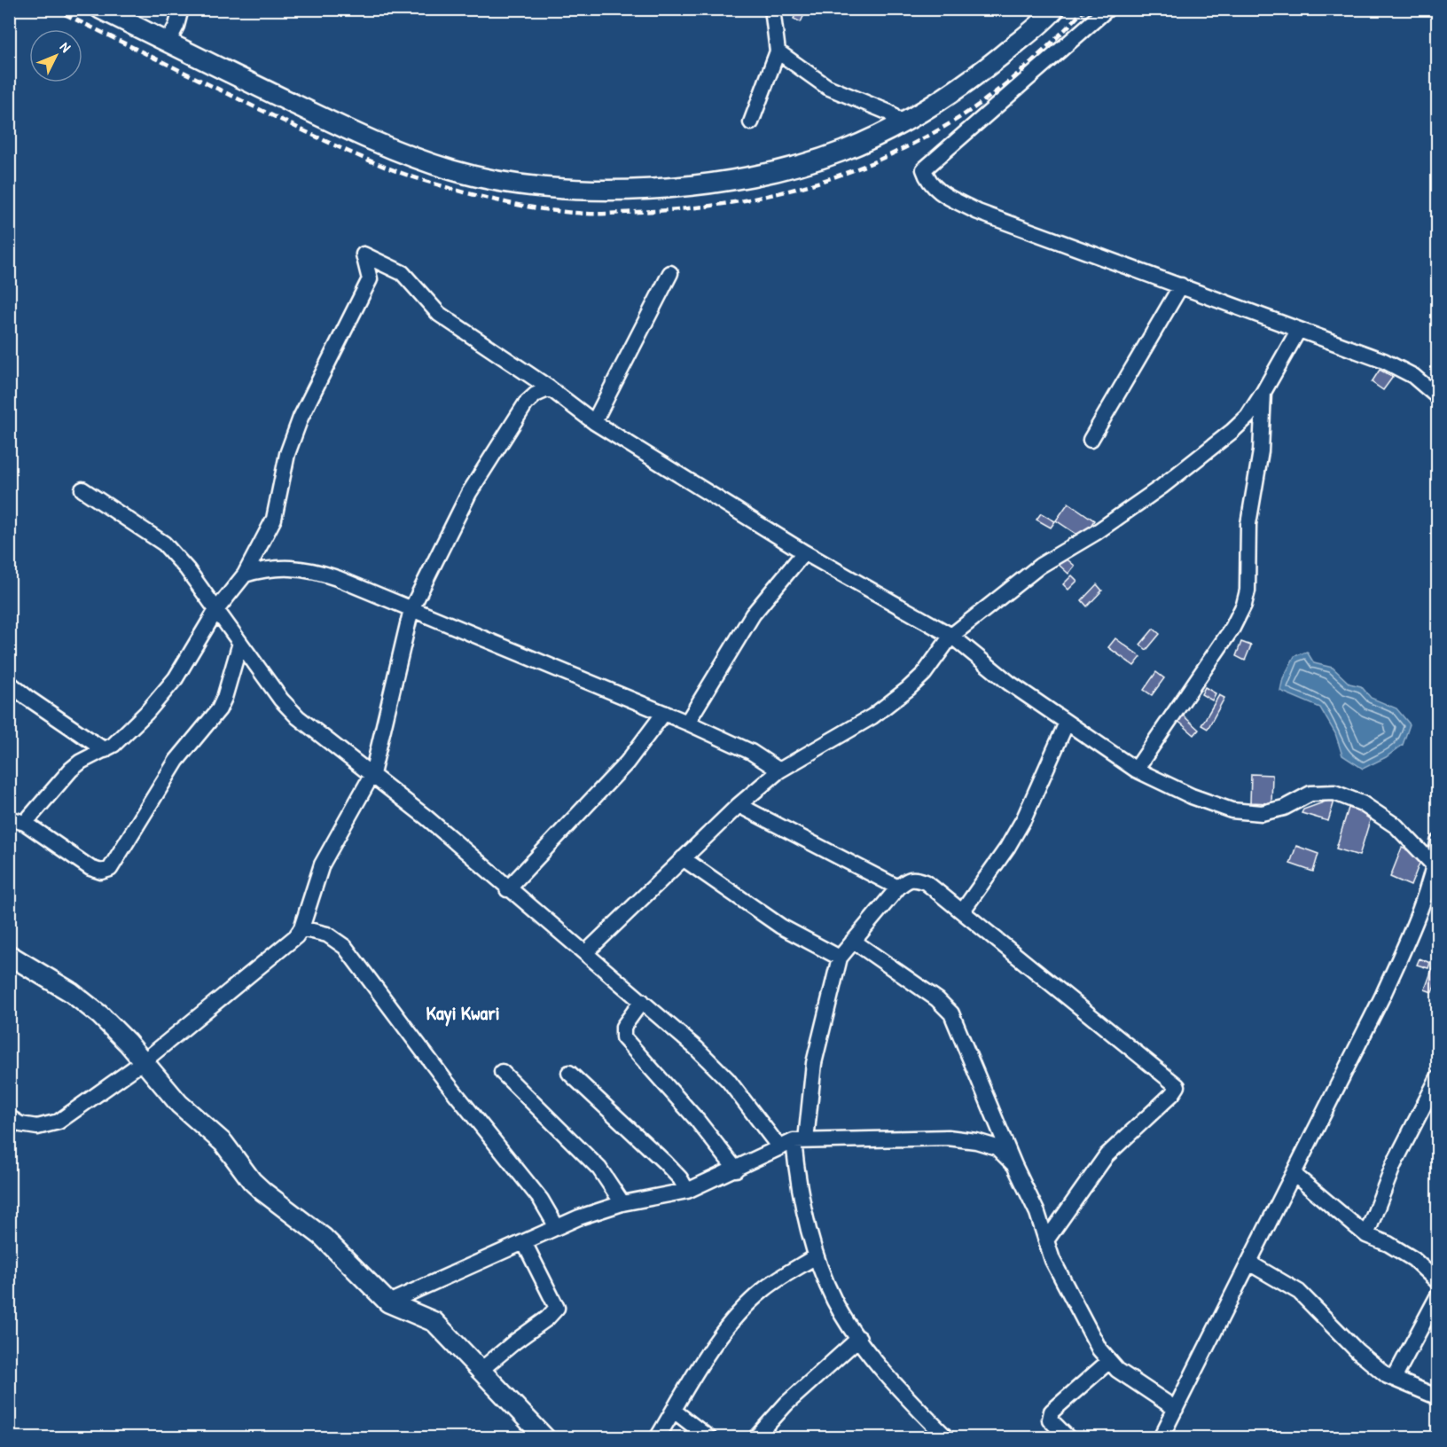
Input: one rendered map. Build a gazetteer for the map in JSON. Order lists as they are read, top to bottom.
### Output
{
  "districts": ["Kayi Kwari"],
  "north": "top right"
}
